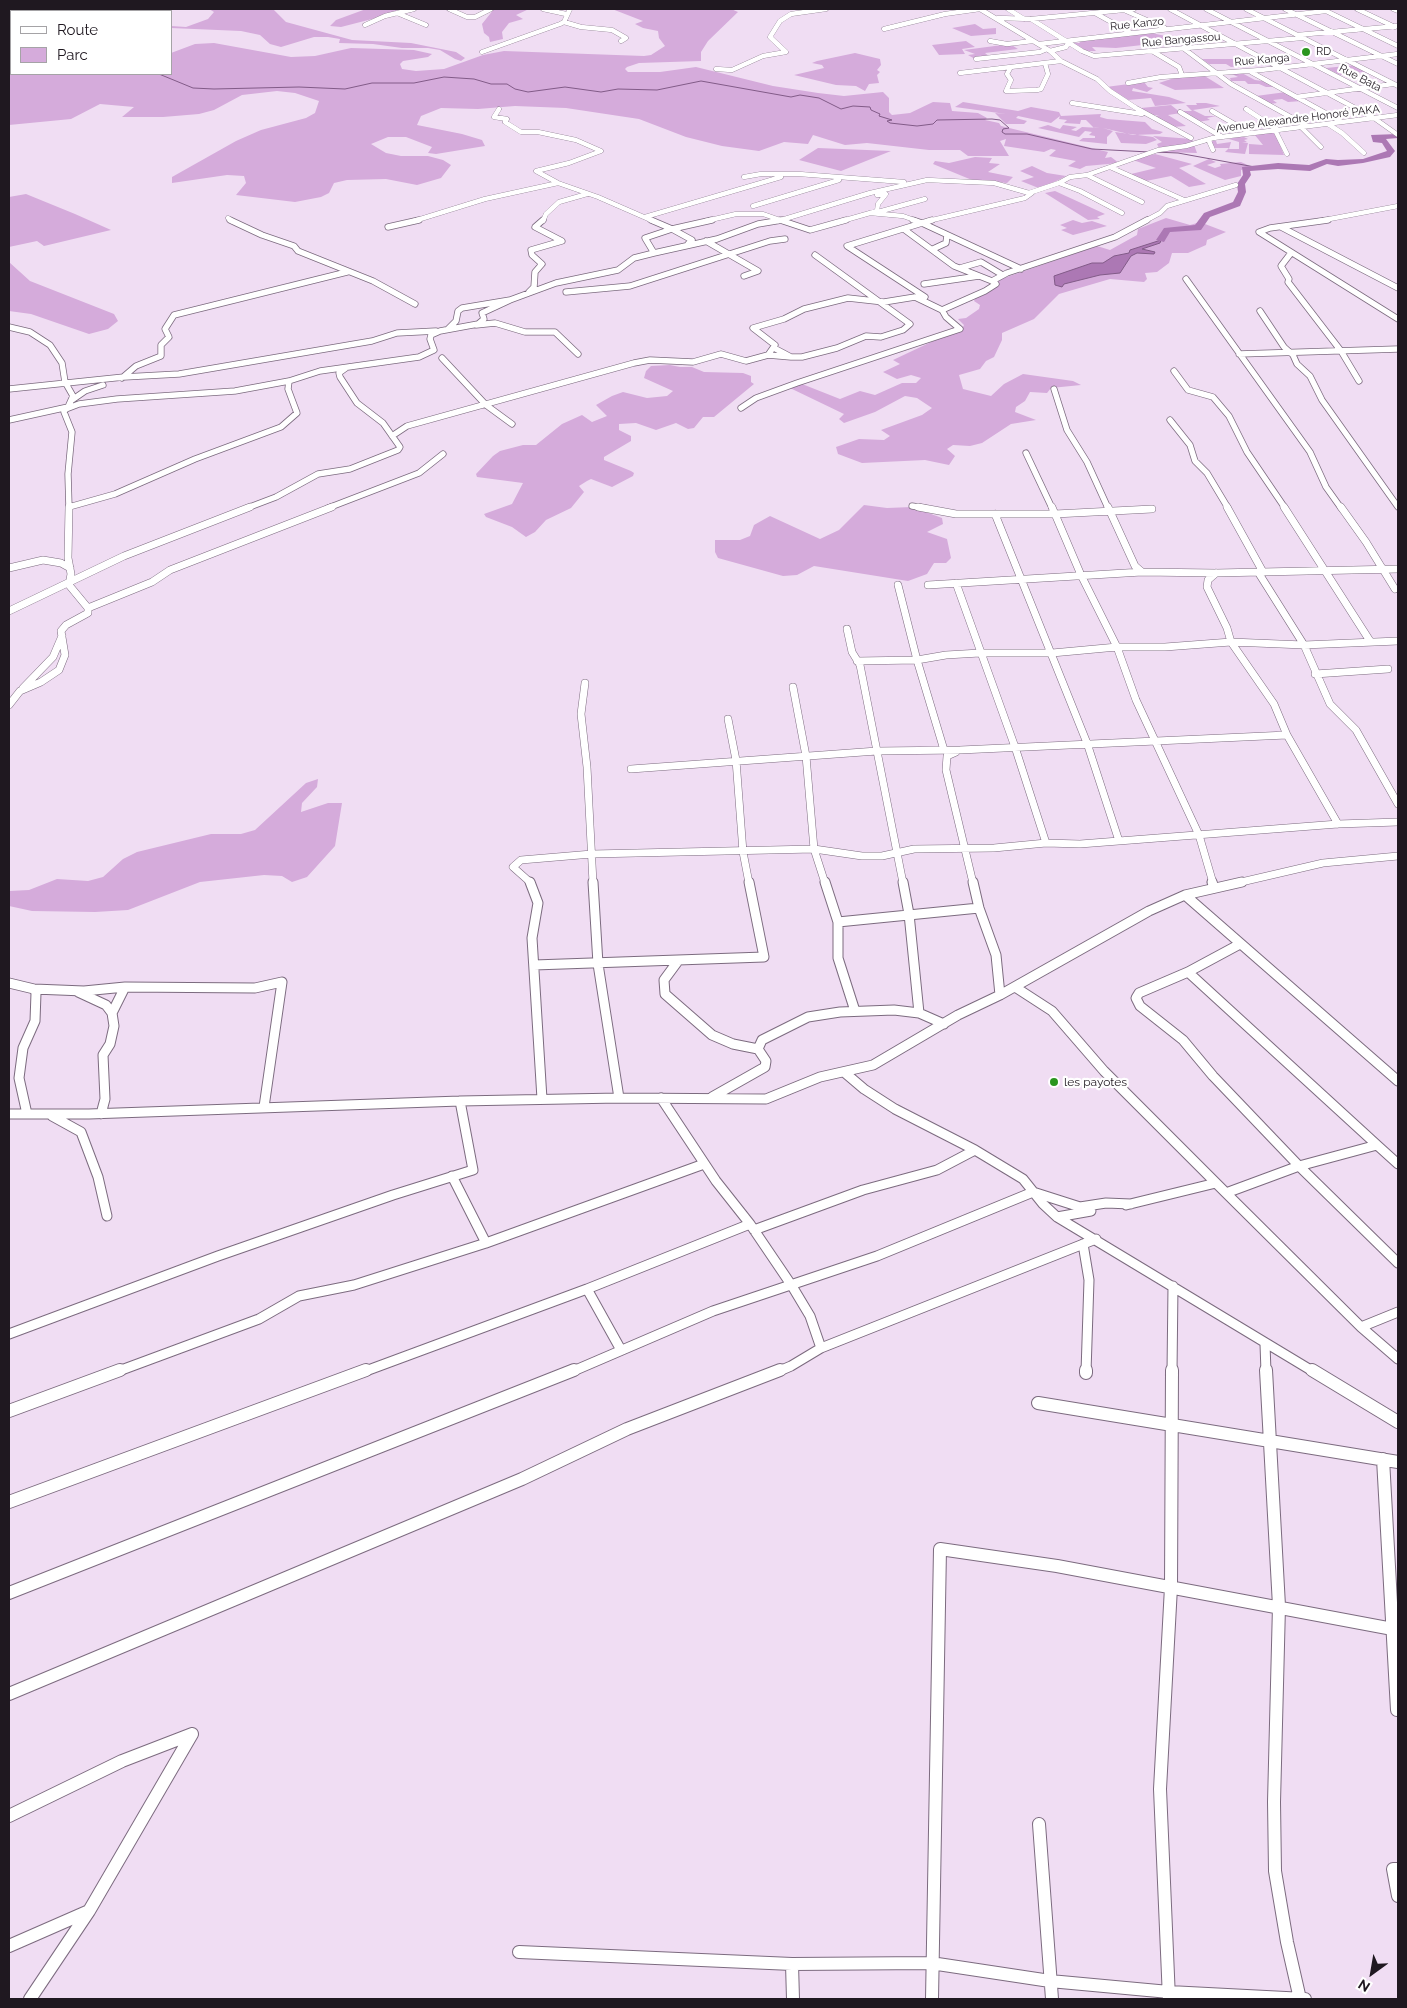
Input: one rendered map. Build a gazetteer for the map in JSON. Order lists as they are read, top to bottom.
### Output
{
  "streets": {
    "street": [
      "Rue Kanzo",
      "Rue Bangassou",
      "Rue Kanga",
      "Rue Bata",
      "Avenue Alexandre Honoré PAKA"
    ]
  },
  "crossings": [
    ["Rue Kanzo", "Rue Bangassou"],
    ["Rue Kanzo", "Rue Bata"],
    ["Rue Bangassou", "Rue Bata"],
    ["Rue Kanga", "Rue Bata"]
  ],
  "places": ["RD", "les payotes"],
  "legend": ["Route", "Parc"],
  "north": "bottom left"
}
